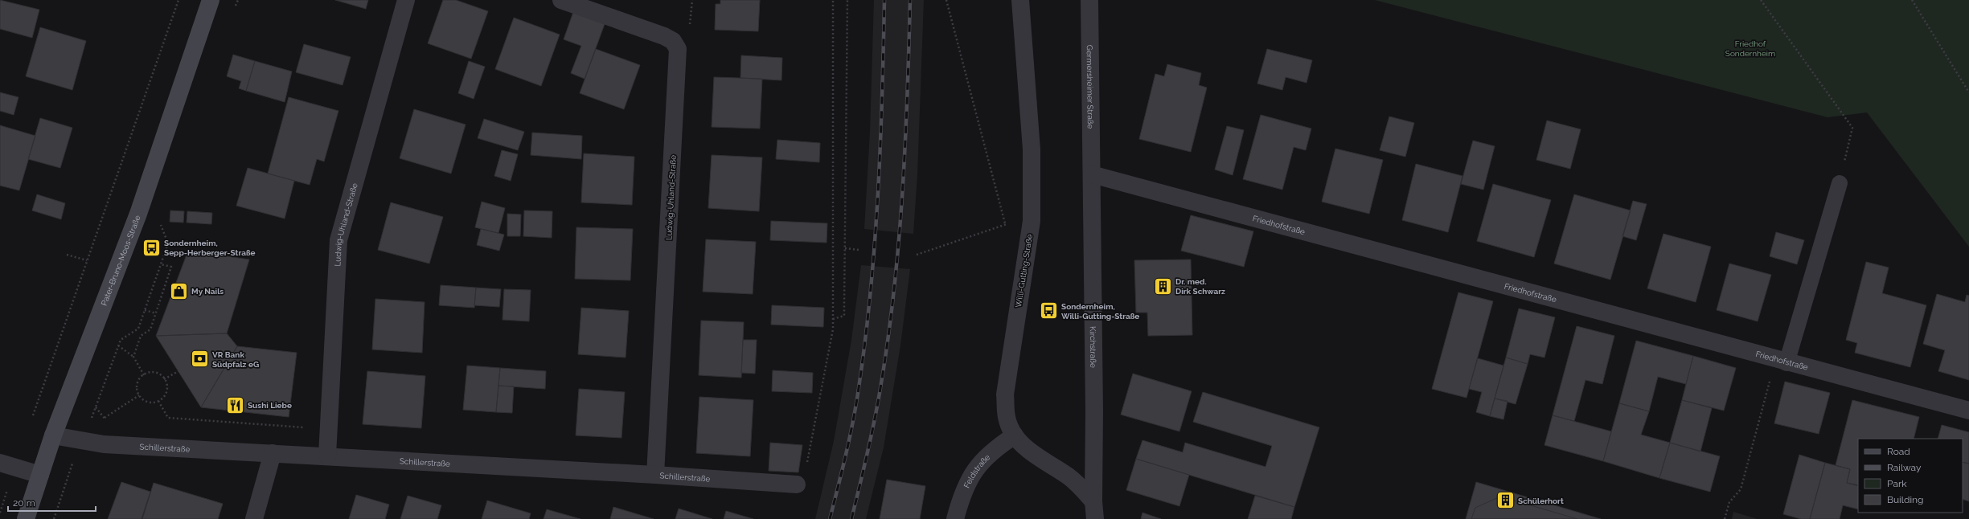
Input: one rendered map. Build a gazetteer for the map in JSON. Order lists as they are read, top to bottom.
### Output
{
  "streets": {
    "main road": ["Pater-Bruno-Moos-Straße"],
    "street": [
      "Germersheimer Straße",
      "Ludwig-Uhland-Straße",
      "Friedhofstraße",
      "Willi-Gutting-Straße",
      "Kirchstraße",
      "Schillerstraße",
      "Feldstraße"
    ]
  },
  "crossings": [
    ["Germersheimer Straße", "Friedhofstraße"],
    ["Germersheimer Straße", "Kirchstraße"],
    ["Ludwig-Uhland-Straße", "Schillerstraße"],
    ["Friedhofstraße", "Kirchstraße"],
    ["Pater-Bruno-Moos-Straße", "Schillerstraße"],
    ["Willi-Gutting-Straße", "Kirchstraße"],
    ["Willi-Gutting-Straße", "Feldstraße"]
  ],
  "parks": ["Friedhof Sondernheim"],
  "places": {
    "bus stop": ["Sondernheim, Sepp-Herberger-Straße", "Sondernheim, Willi-Gutting-Straße"],
    "building": ["Dr. med. Dirk Schwarz", "Schülerhort"],
    "shop": ["My Nails"],
    "bank": ["VR Bank Südpfalz eG"],
    "restaurant": ["Sushi Liebe"]
  },
  "legend": [
    "Road",
    "Railway",
    "Park",
    "Building"
  ],
  "scale_bar": "20 m"
}
